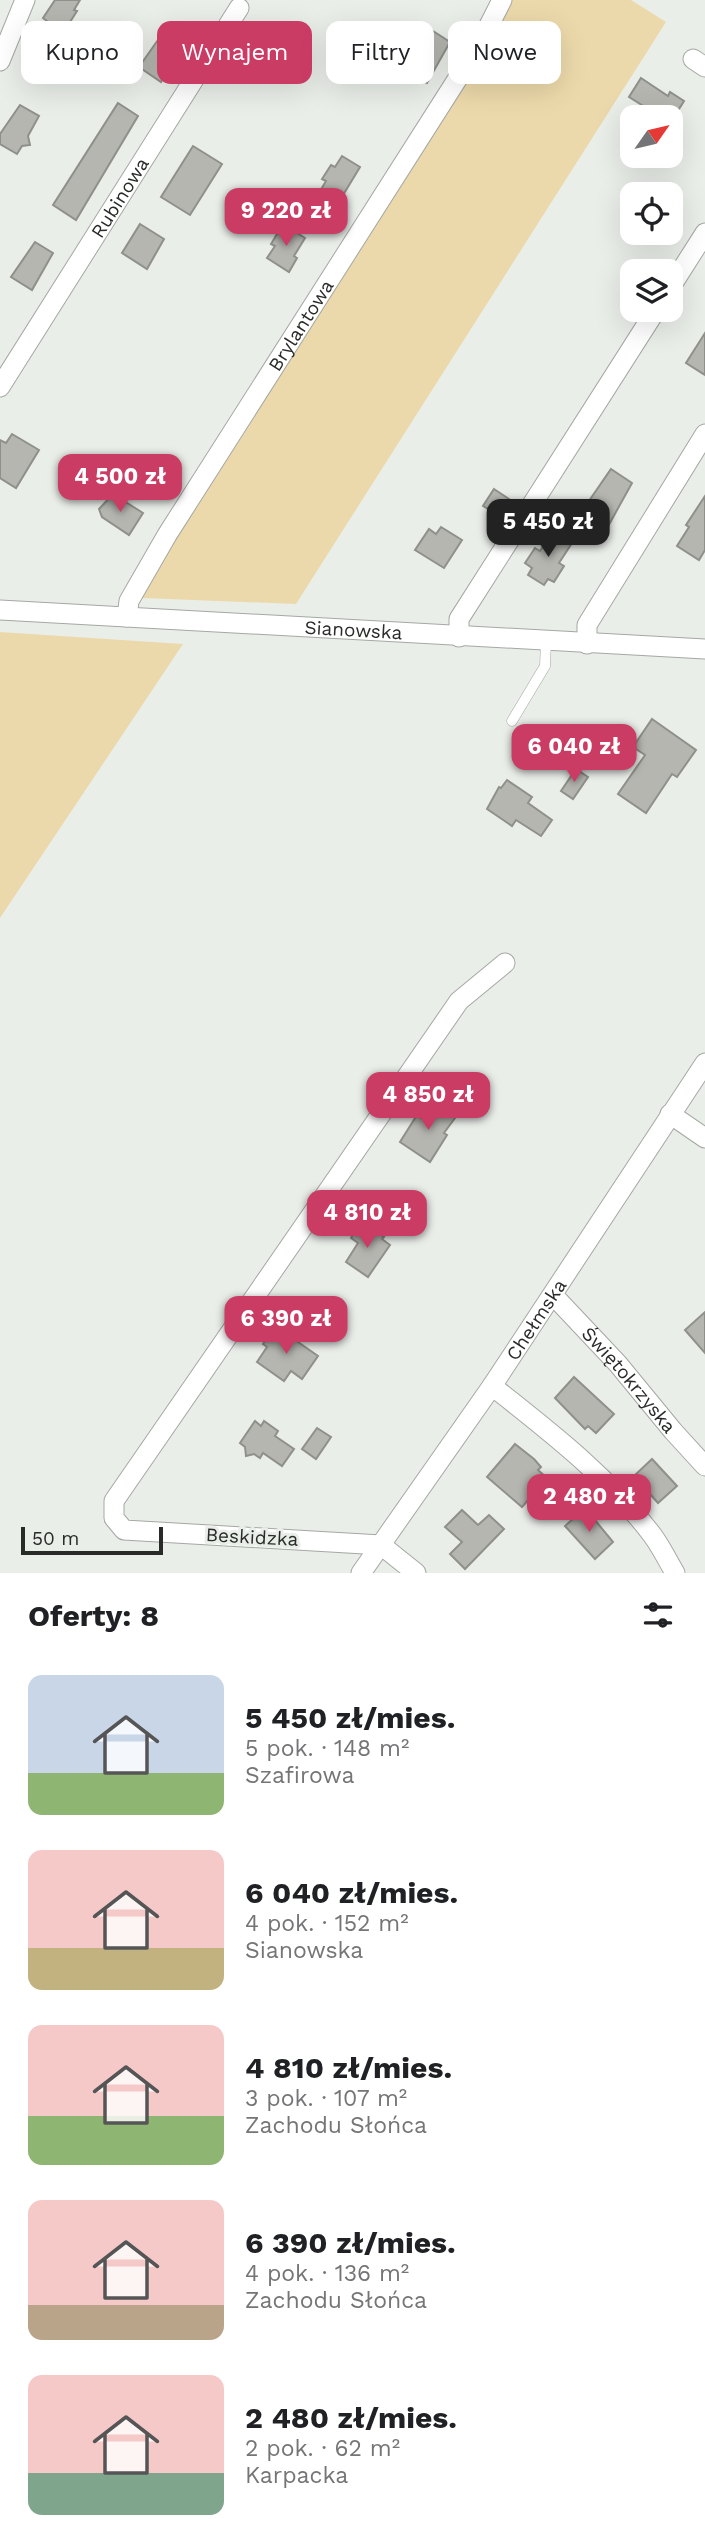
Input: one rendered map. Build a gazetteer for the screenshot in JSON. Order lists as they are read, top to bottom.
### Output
{
  "streets": {
    "street": [
      "Rubinowa",
      "Brylantowa",
      "Sianowska",
      "Chełmska",
      "Świętokrzyska",
      "Beskidzka"
    ]
  },
  "crossings": [
    ["Brylantowa", "Sianowska"],
    ["Chełmska", "Świętokrzyska"],
    ["Chełmska", "Beskidzka"]
  ],
  "scale_bar": "50 m",
  "north": "top right",
  "page": {
    "chip": [
      "Kupno",
      "Wynajem",
      "Filtry",
      "Nowe"
    ],
    "price": [
      "9 220 zł",
      "4 500 zł",
      "5 450 zł",
      "6 040 zł",
      "4 850 zł",
      "4 810 zł",
      "6 390 zł",
      "2 480 zł"
    ],
    "scale": "50 m",
    "heading": "Oferty: 8",
    "list": [
      {
        "name": "5 450 zł/mies.",
        "note": "5 pok. · 148 m² · Szafirowa"
      },
      {
        "name": "6 040 zł/mies.",
        "note": "4 pok. · 152 m² · Sianowska"
      },
      {
        "name": "4 810 zł/mies.",
        "note": "3 pok. · 107 m² · Zachodu Słońca"
      },
      {
        "name": "6 390 zł/mies.",
        "note": "4 pok. · 136 m² · Zachodu Słońca"
      },
      {
        "name": "2 480 zł/mies.",
        "note": "2 pok. · 62 m² · Karpacka"
      }
    ]
  }
}
